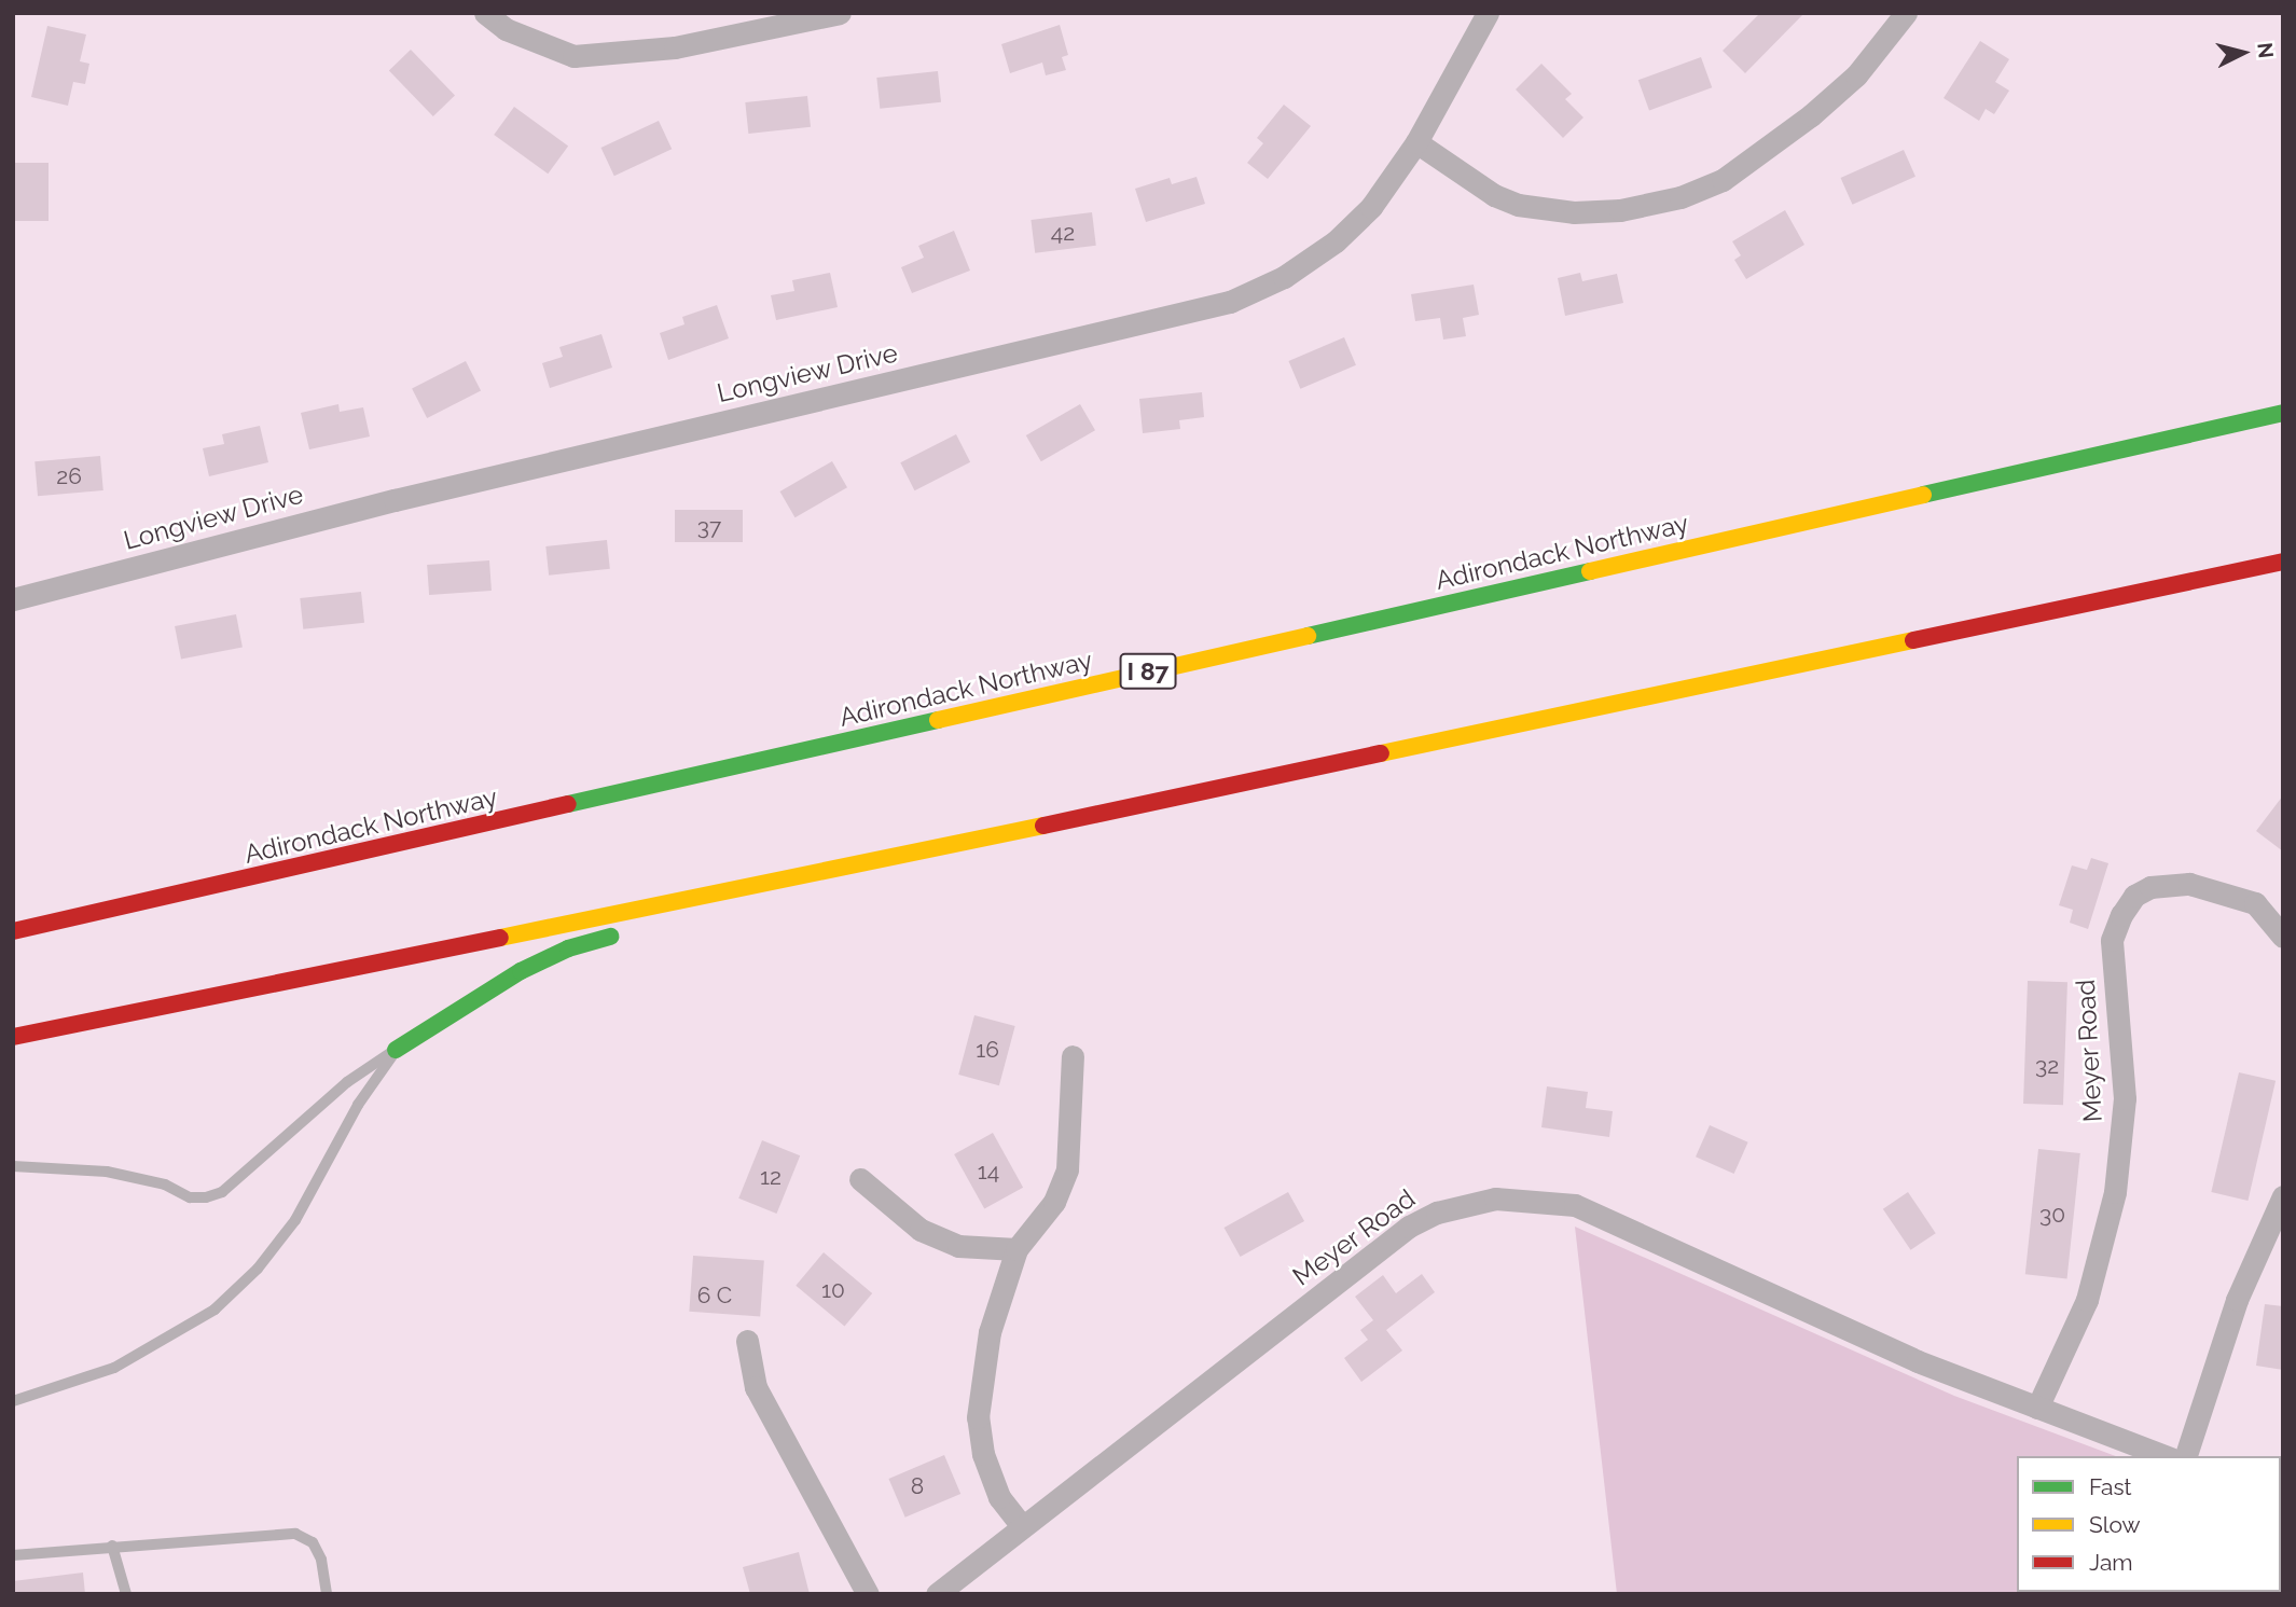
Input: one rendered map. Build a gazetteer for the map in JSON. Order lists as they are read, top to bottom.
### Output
{
  "streets": {
    "highway": ["Adirondack Northway", "I 87"],
    "street": ["Longview Drive", "Meyer Road"]
  },
  "house_numbers": [
    "42",
    "26",
    "37",
    "16",
    "32",
    "14",
    "12",
    "30",
    "10",
    "6 C",
    "8"
  ],
  "legend": ["Fast", "Slow", "Jam"],
  "north": "right"
}
